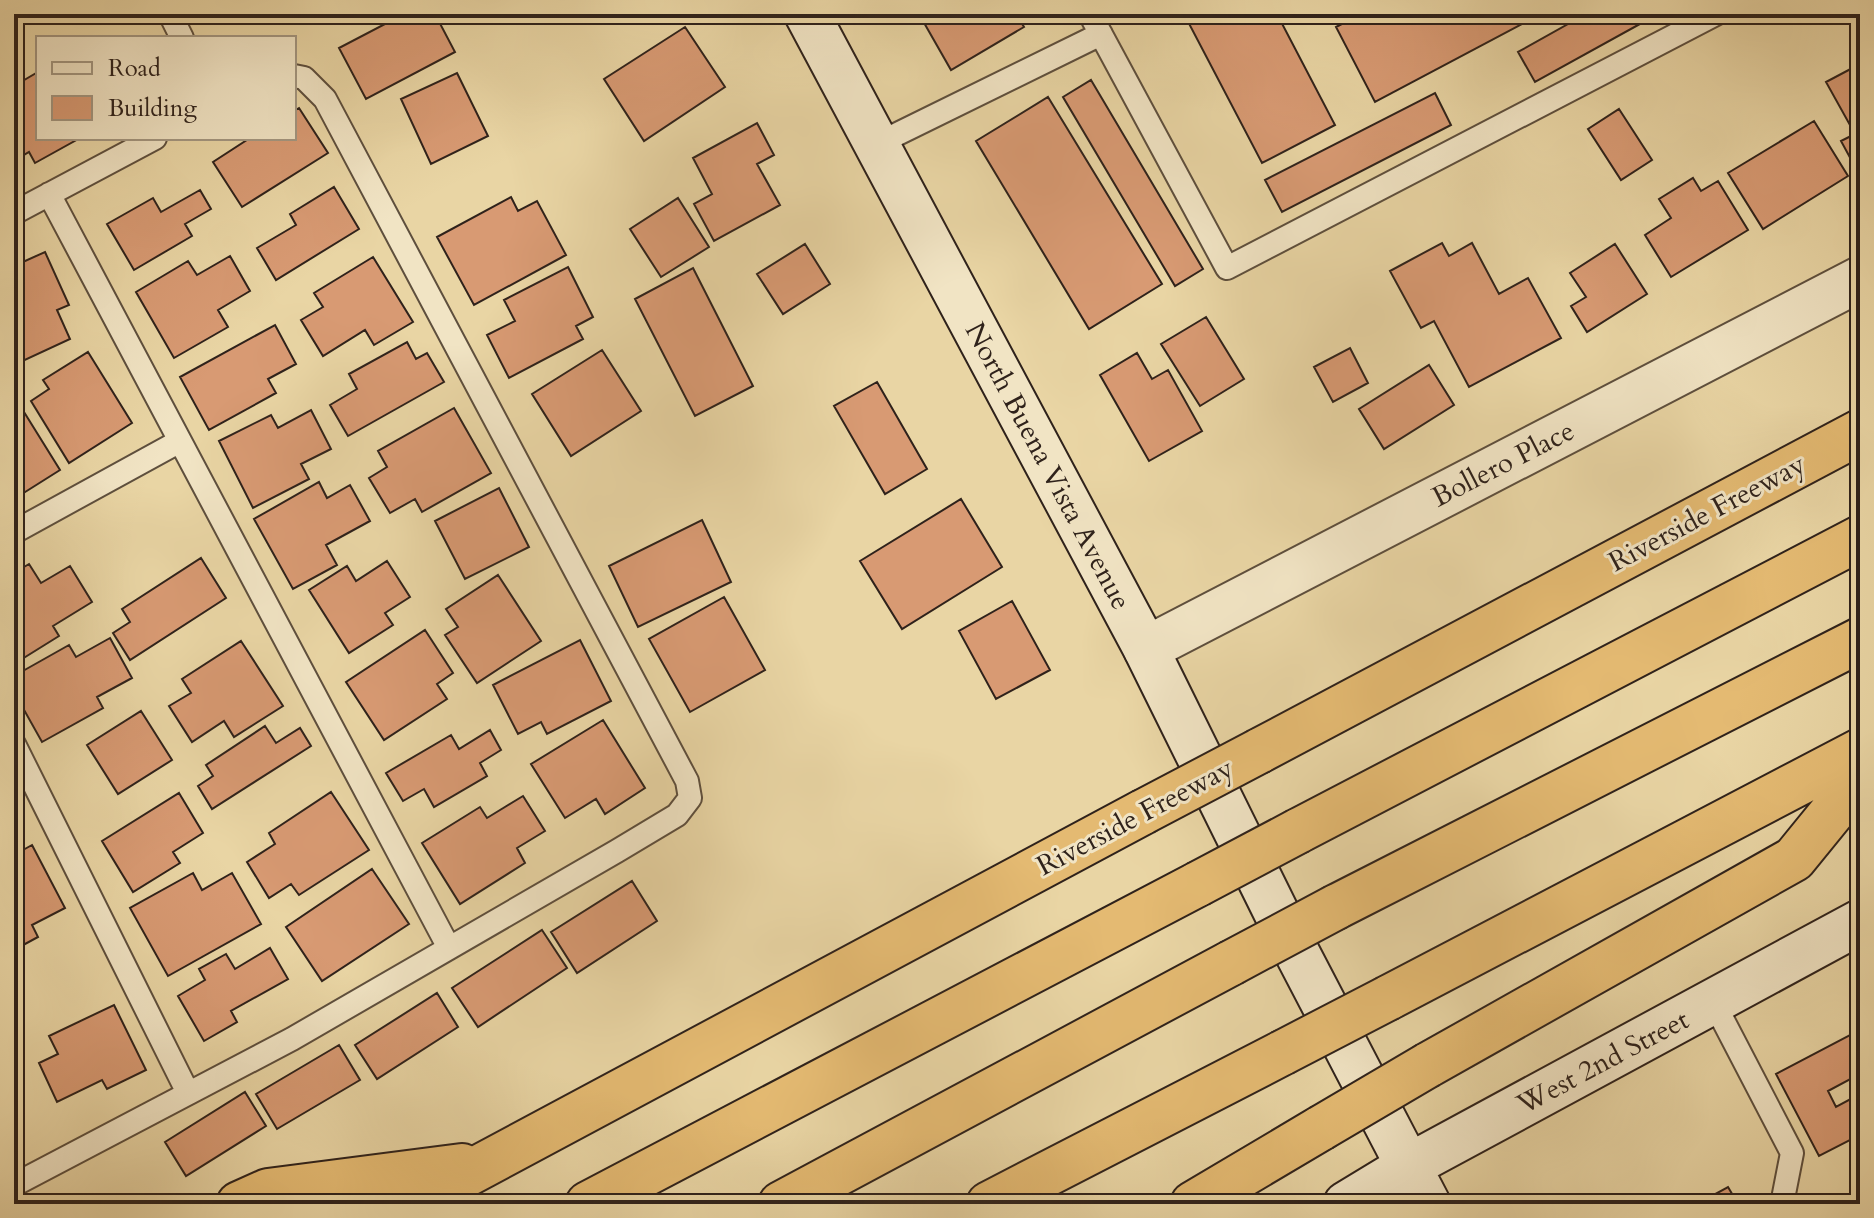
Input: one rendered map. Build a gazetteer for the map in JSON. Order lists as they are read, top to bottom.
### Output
{
  "streets": {
    "highway": ["Riverside Freeway"],
    "street": ["Bollero Place", "North Buena Vista Avenue", "West 2nd Street"]
  },
  "crossings": [
    ["Bollero Place", "North Buena Vista Avenue"],
    ["North Buena Vista Avenue", "West 2nd Street"]
  ],
  "legend": ["Road", "Building"]
}
